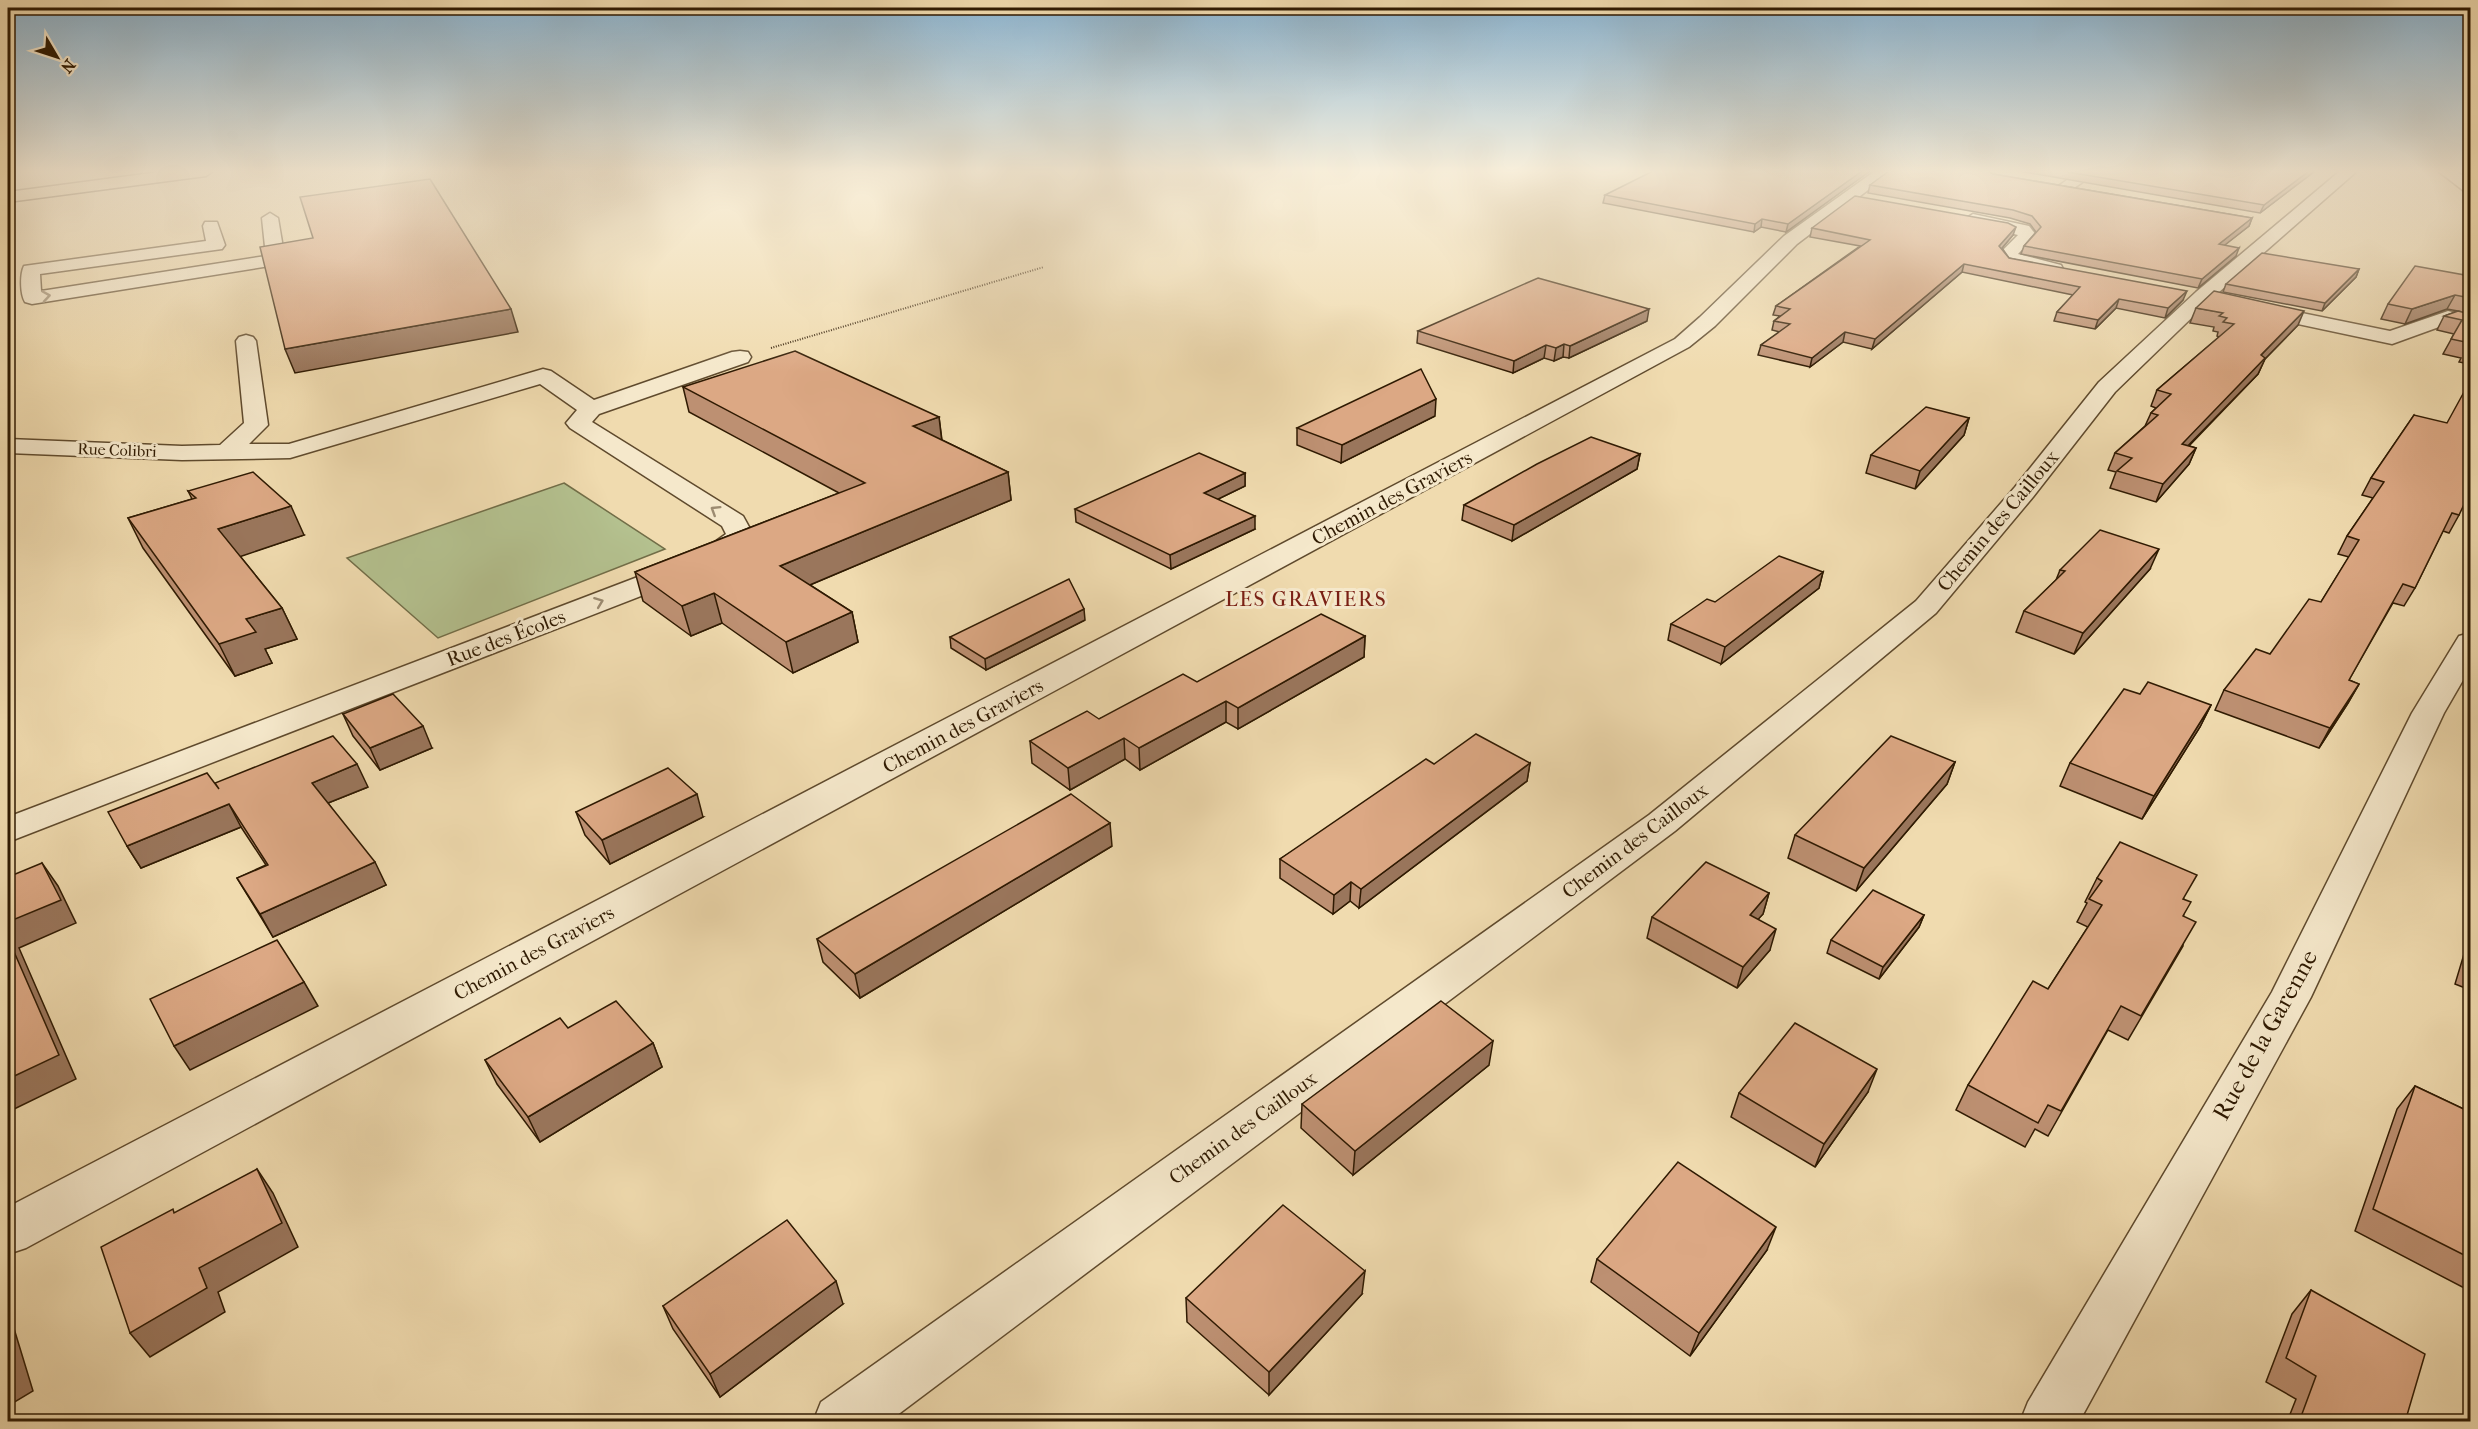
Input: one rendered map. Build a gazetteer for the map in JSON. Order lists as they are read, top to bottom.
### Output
{
  "streets": {
    "street": [
      "Rue Colibri",
      "Chemin des Graviers",
      "Chemin des Cailloux",
      "Rue des Écoles",
      "Rue de la Garenne"
    ]
  },
  "crossings": [
    ["Rue Colibri", "Rue des Écoles"]
  ],
  "districts": ["LES GRAVIERS"],
  "north": "bottom right"
}
